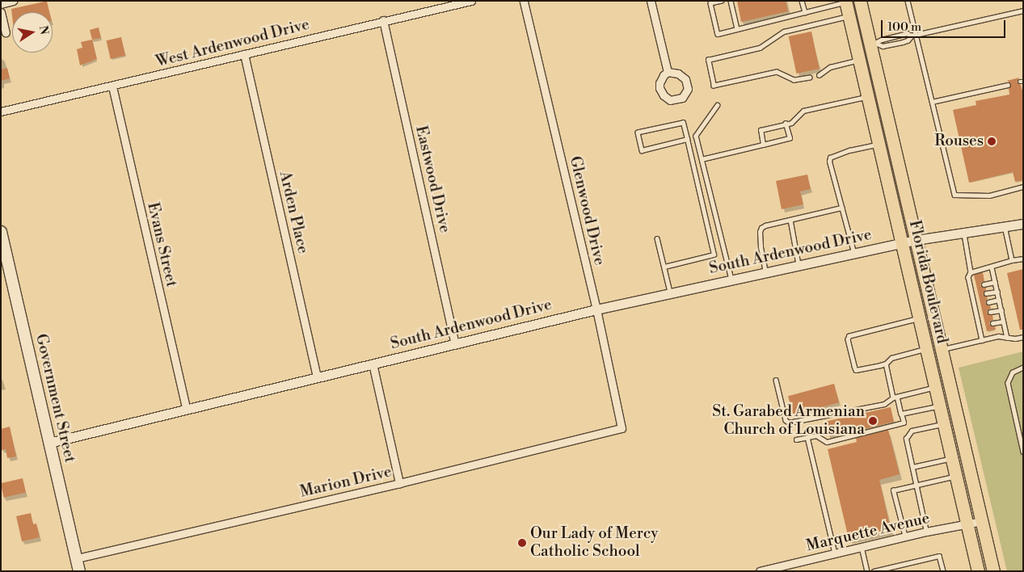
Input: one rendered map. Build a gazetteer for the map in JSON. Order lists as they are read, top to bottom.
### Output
{
  "streets": {
    "main road": ["Florida Boulevard", "Government Street"],
    "street": [
      "West Ardenwood Drive",
      "Eastwood Drive",
      "Glenwood Drive",
      "Arden Place",
      "Evans Street",
      "South Ardenwood Drive",
      "Marion Drive",
      "Marquette Avenue"
    ]
  },
  "crossings": [
    ["West Ardenwood Drive", "Eastwood Drive"],
    ["West Ardenwood Drive", "Arden Place"],
    ["West Ardenwood Drive", "Evans Street"],
    ["Eastwood Drive", "South Ardenwood Drive"],
    ["Glenwood Drive", "South Ardenwood Drive"],
    ["Glenwood Drive", "Marion Drive"],
    ["Arden Place", "South Ardenwood Drive"],
    ["Evans Street", "South Ardenwood Drive"],
    ["South Ardenwood Drive", "Florida Boulevard"],
    ["South Ardenwood Drive", "Government Street"],
    ["Florida Boulevard", "Marquette Avenue"],
    ["Government Street", "Marion Drive"]
  ],
  "places": ["Rouses", "St. Garabed Armenian Church of Louisiana", "Our Lady of Mercy Catholic School"],
  "scale_bar": "100 m",
  "north": "right"
}
